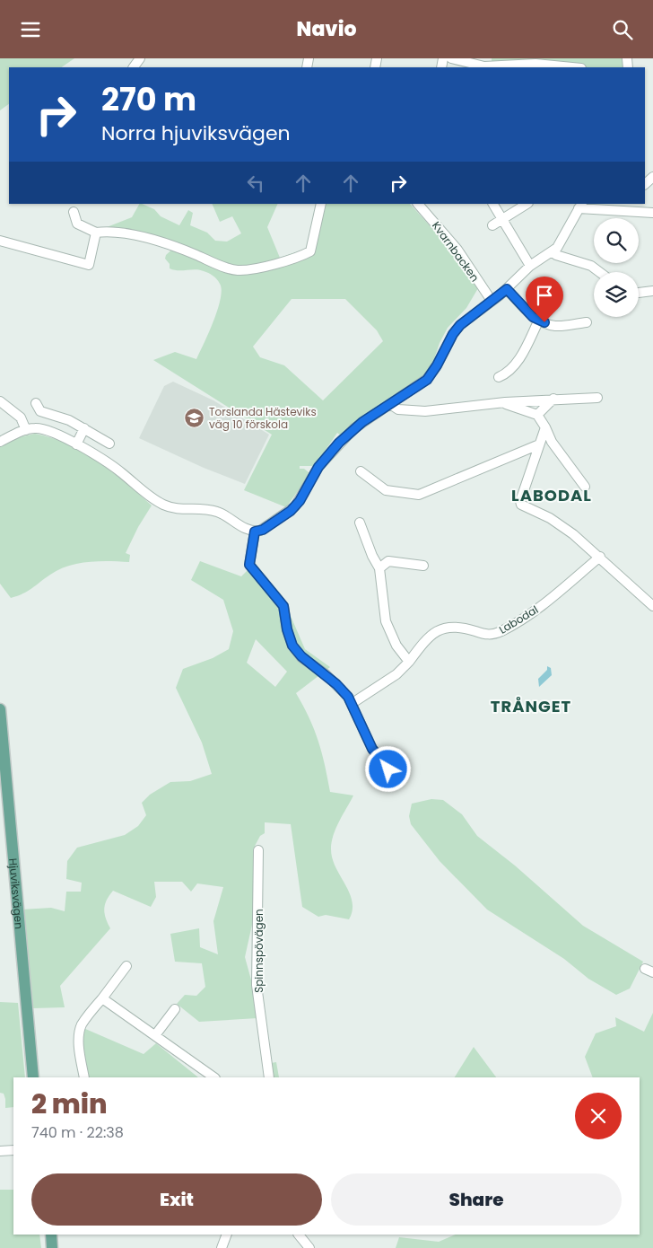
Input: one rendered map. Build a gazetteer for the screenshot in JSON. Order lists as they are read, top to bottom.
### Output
{
  "streets": {
    "main road": ["Hjuviksvägen"],
    "street": ["Kvarnbacken", "Labodal", "Spinnspövägen"]
  },
  "districts": ["LABODAL", "TRÅNGET"],
  "places": {
    "school or university": ["Torslanda Hästeviks väg 10 förskola"]
  },
  "page": {
    "header": "Navio",
    "turn": ["270 m", "Norra hjuviksvägen"],
    "heading": ["2 min", "740 m · 22:38"],
    "buttons": ["Exit", "Share"]
  }
}
